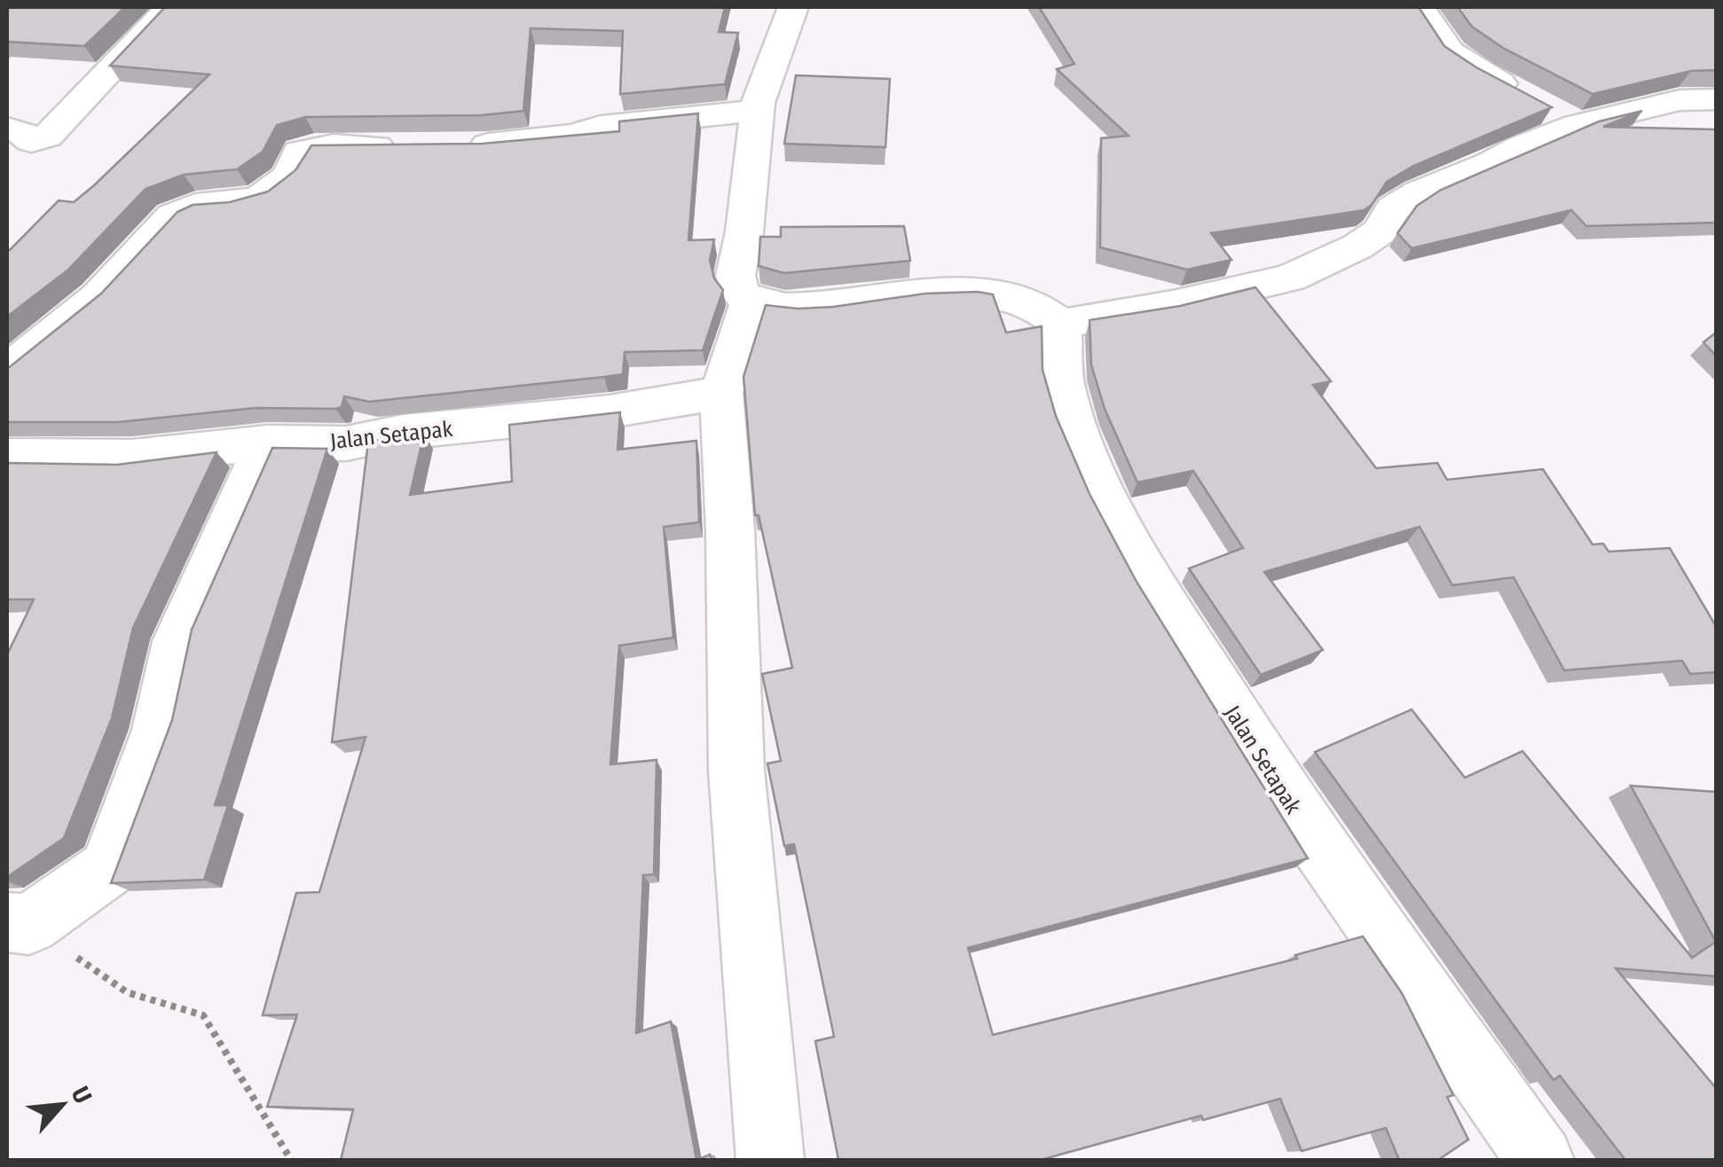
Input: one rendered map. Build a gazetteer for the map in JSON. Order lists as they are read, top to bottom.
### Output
{
  "streets": {
    "street": ["Jalan Setapak"]
  },
  "north": "top right"
}
